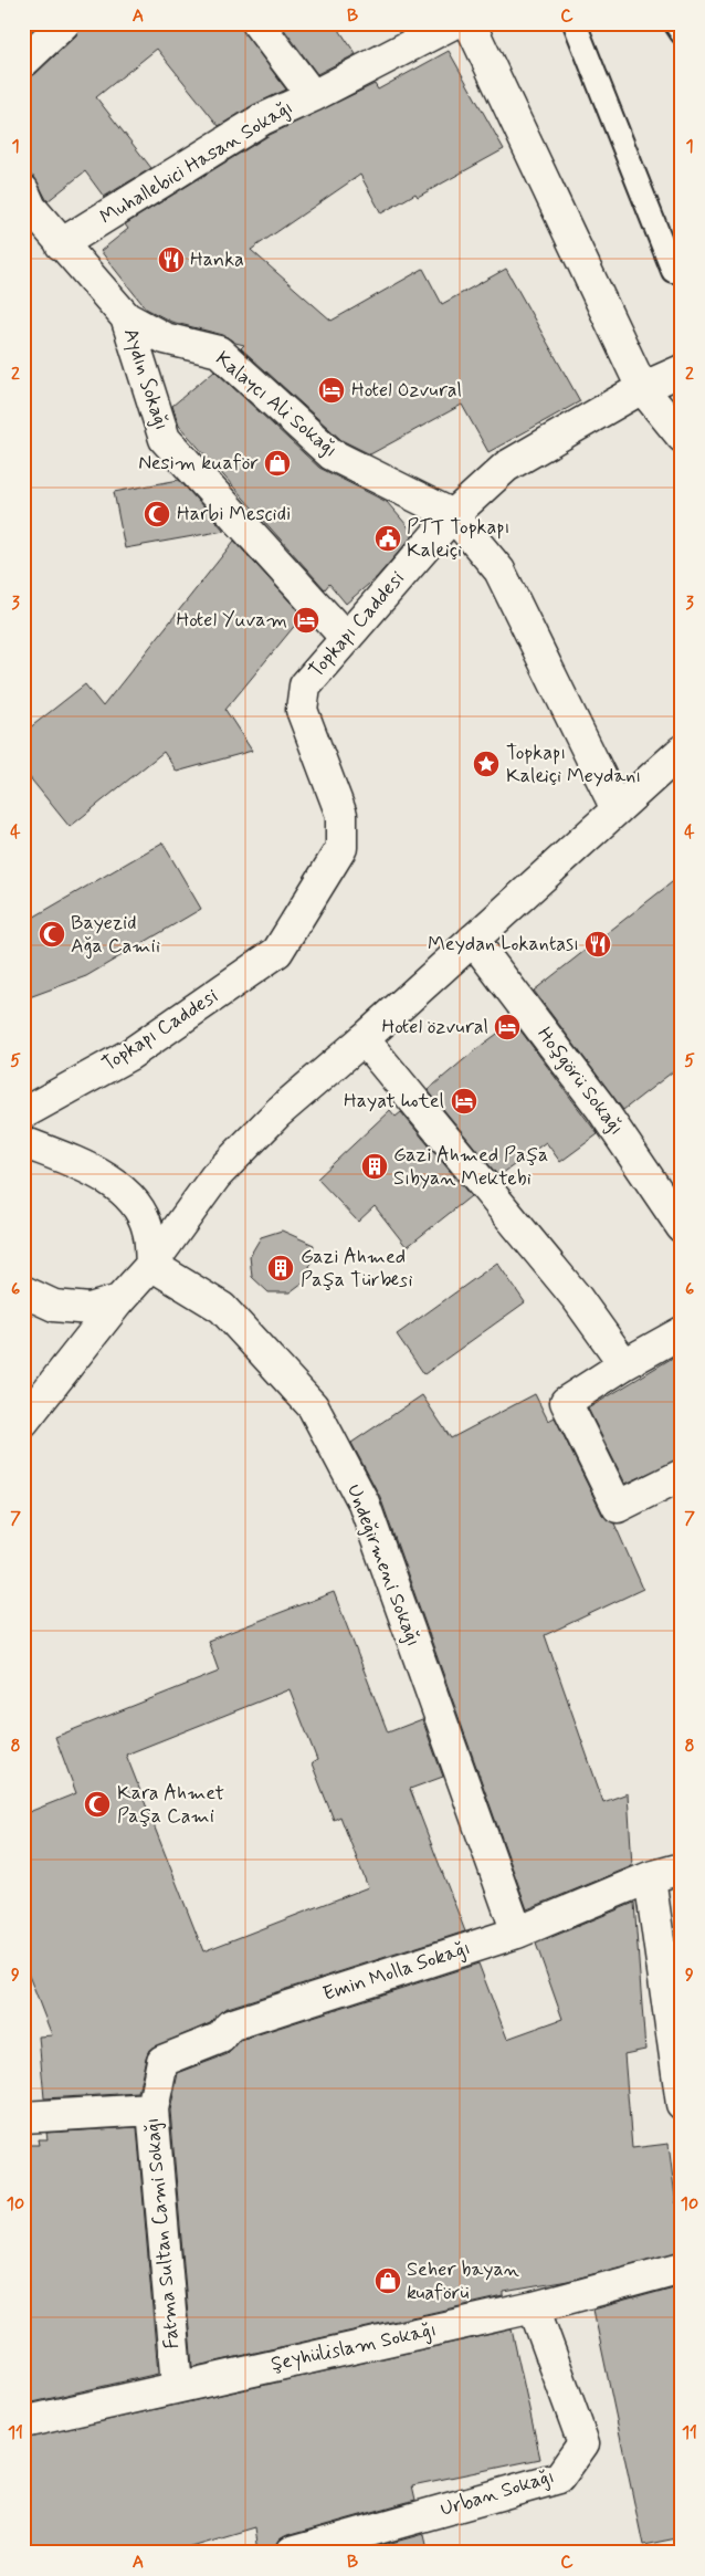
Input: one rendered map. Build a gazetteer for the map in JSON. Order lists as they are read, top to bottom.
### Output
{
  "streets": {
    "street": [
      "Muhallebici Hasan Sokağı",
      "Aydın Sokağı",
      "Kalaycı Ali Sokağı",
      "Topkapı Caddesi",
      "Hoşgörü Sokağı",
      "Undeğirmeni Sokağı",
      "Emin Molla Sokağı",
      "Fatma Sultan Cami Sokağı",
      "Şeyhülislam Sokağı",
      "Urban Sokağı"
    ]
  },
  "crossings": [
    ["Muhallebici Hasan Sokağı", "Kalaycı Ali Sokağı"],
    ["Aydın Sokağı", "Kalaycı Ali Sokağı"],
    ["Aydın Sokağı", "Topkapı Caddesi"],
    ["Kalaycı Ali Sokağı", "Topkapı Caddesi"],
    ["Undeğirmeni Sokağı", "Emin Molla Sokağı"],
    ["Emin Molla Sokağı", "Fatma Sultan Cami Sokağı"],
    ["Fatma Sultan Cami Sokağı", "Şeyhülislam Sokağı"],
    ["Şeyhülislam Sokağı", "Urban Sokağı"]
  ],
  "places": {
    "restaurant": ["Hanka", "Meydan Lokantası"],
    "hotel": [
      "Hotel Ozvural",
      "Hotel Yuvam",
      "Hotel özvural",
      "Hayat hotel"
    ],
    "shop": ["Nesim kuaför", "Seher bayan kuaförü"],
    "mosque": ["Harbi Mescidi", "Bayezid Ağa Camii", "Kara Ahmet Paşa Cami"],
    "public building": ["PTT Topkapı Kaleiçi"],
    "place": ["Topkapı Kaleiçi Meydanı"],
    "building": ["Gazi Ahmed Paşa Sıbyan Mektebi", "Gazi Ahmed Paşa Türbesi"]
  },
  "grid": {
    "columns": ["A", "B", "C"],
    "rows": [
      "1",
      "2",
      "3",
      "4",
      "5",
      "6",
      "7",
      "8",
      "9",
      "10",
      "11"
    ]
  }
}
